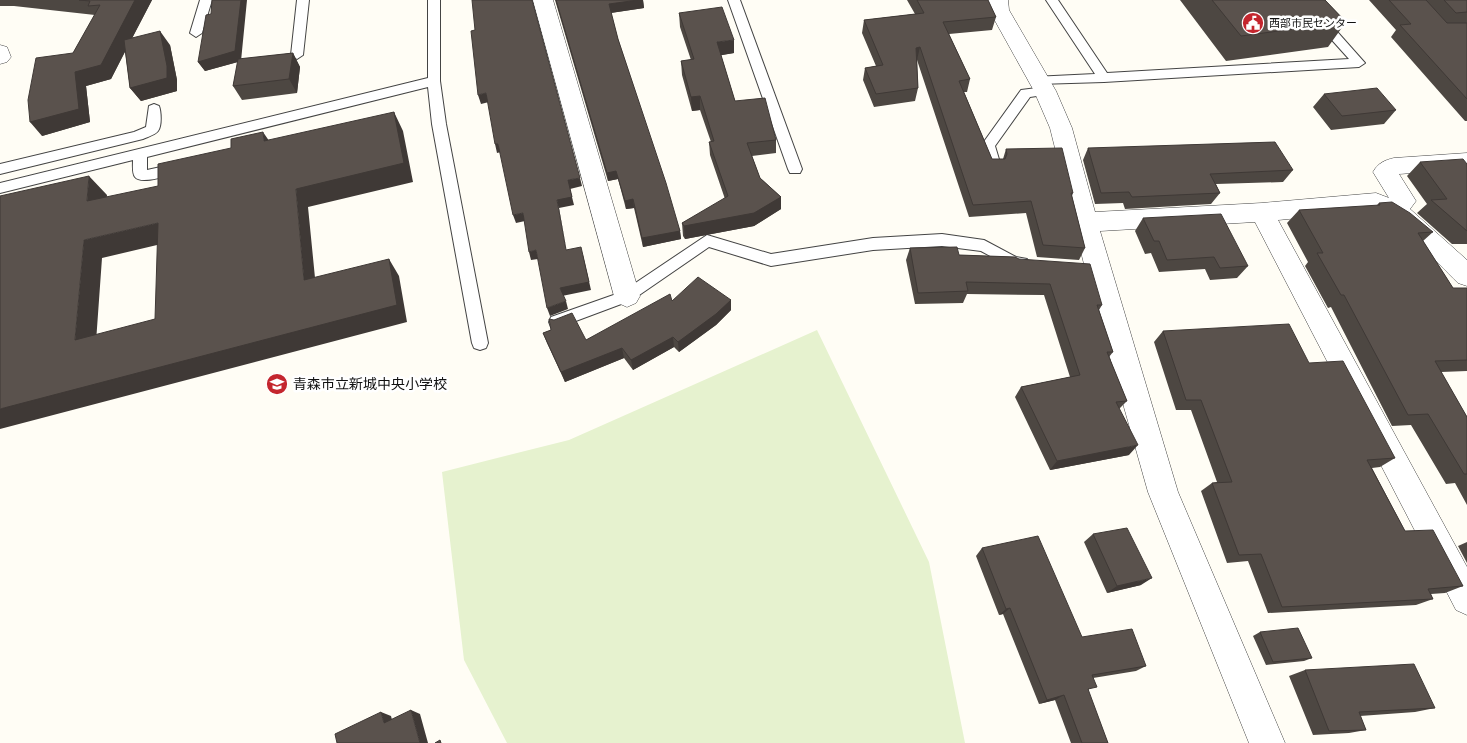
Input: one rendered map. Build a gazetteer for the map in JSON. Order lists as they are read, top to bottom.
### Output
{
  "places": {
    "public building": ["西部市民センター"],
    "school or university": ["青森市立新城中央小学校"]
  }
}
